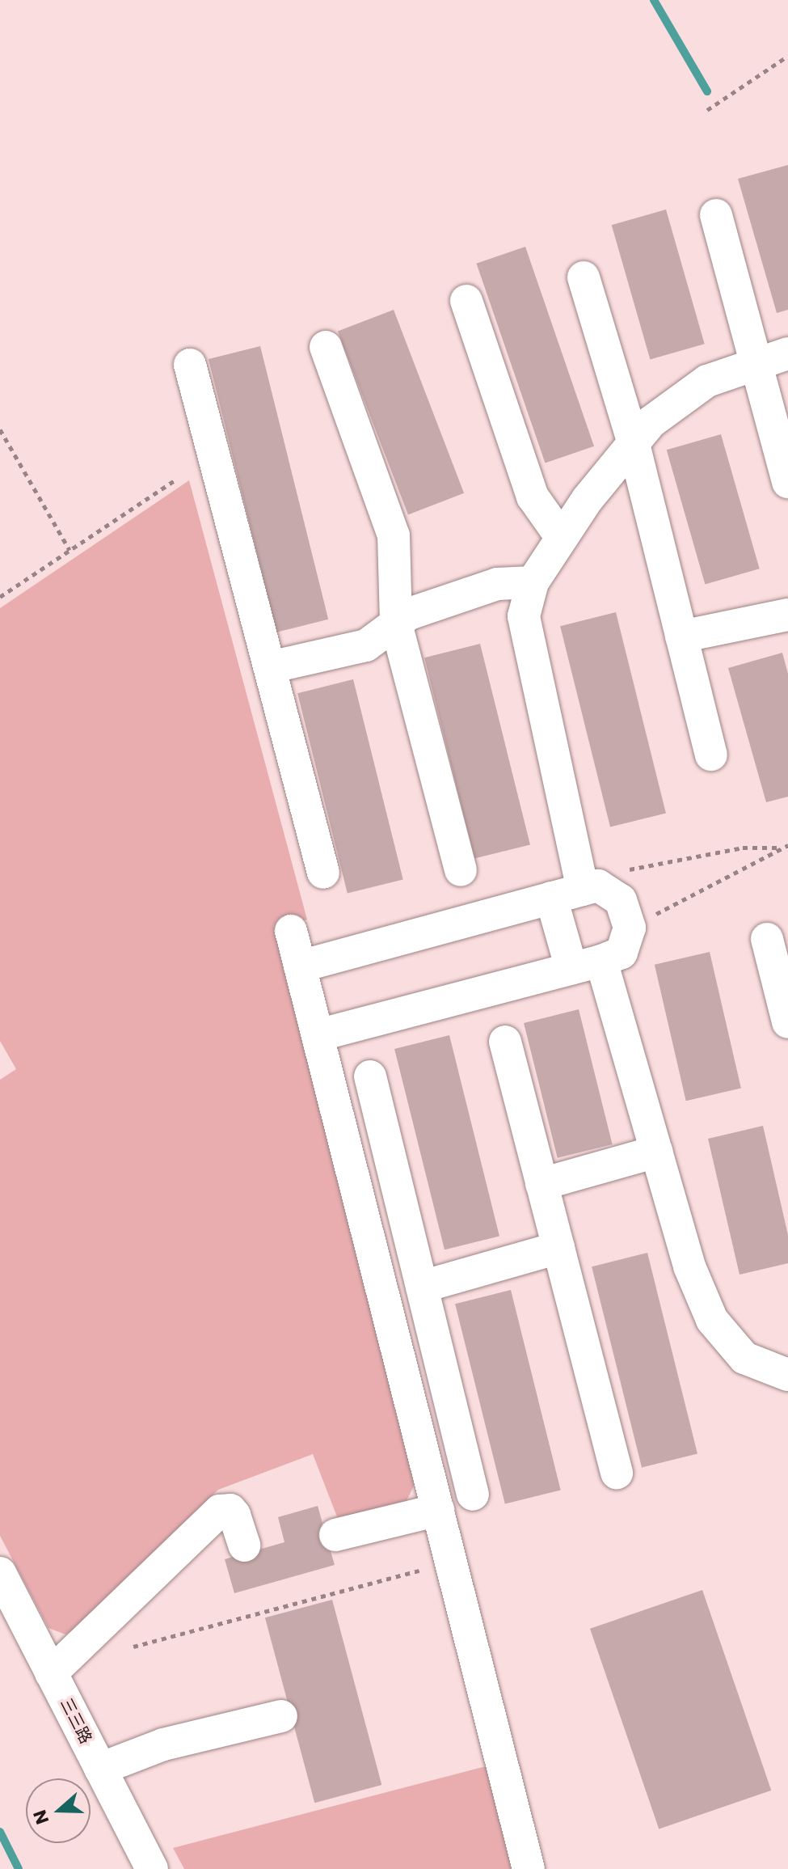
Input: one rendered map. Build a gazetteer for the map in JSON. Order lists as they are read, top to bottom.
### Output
{
  "streets": {
    "street": ["三三路"]
  },
  "north": "left"
}
